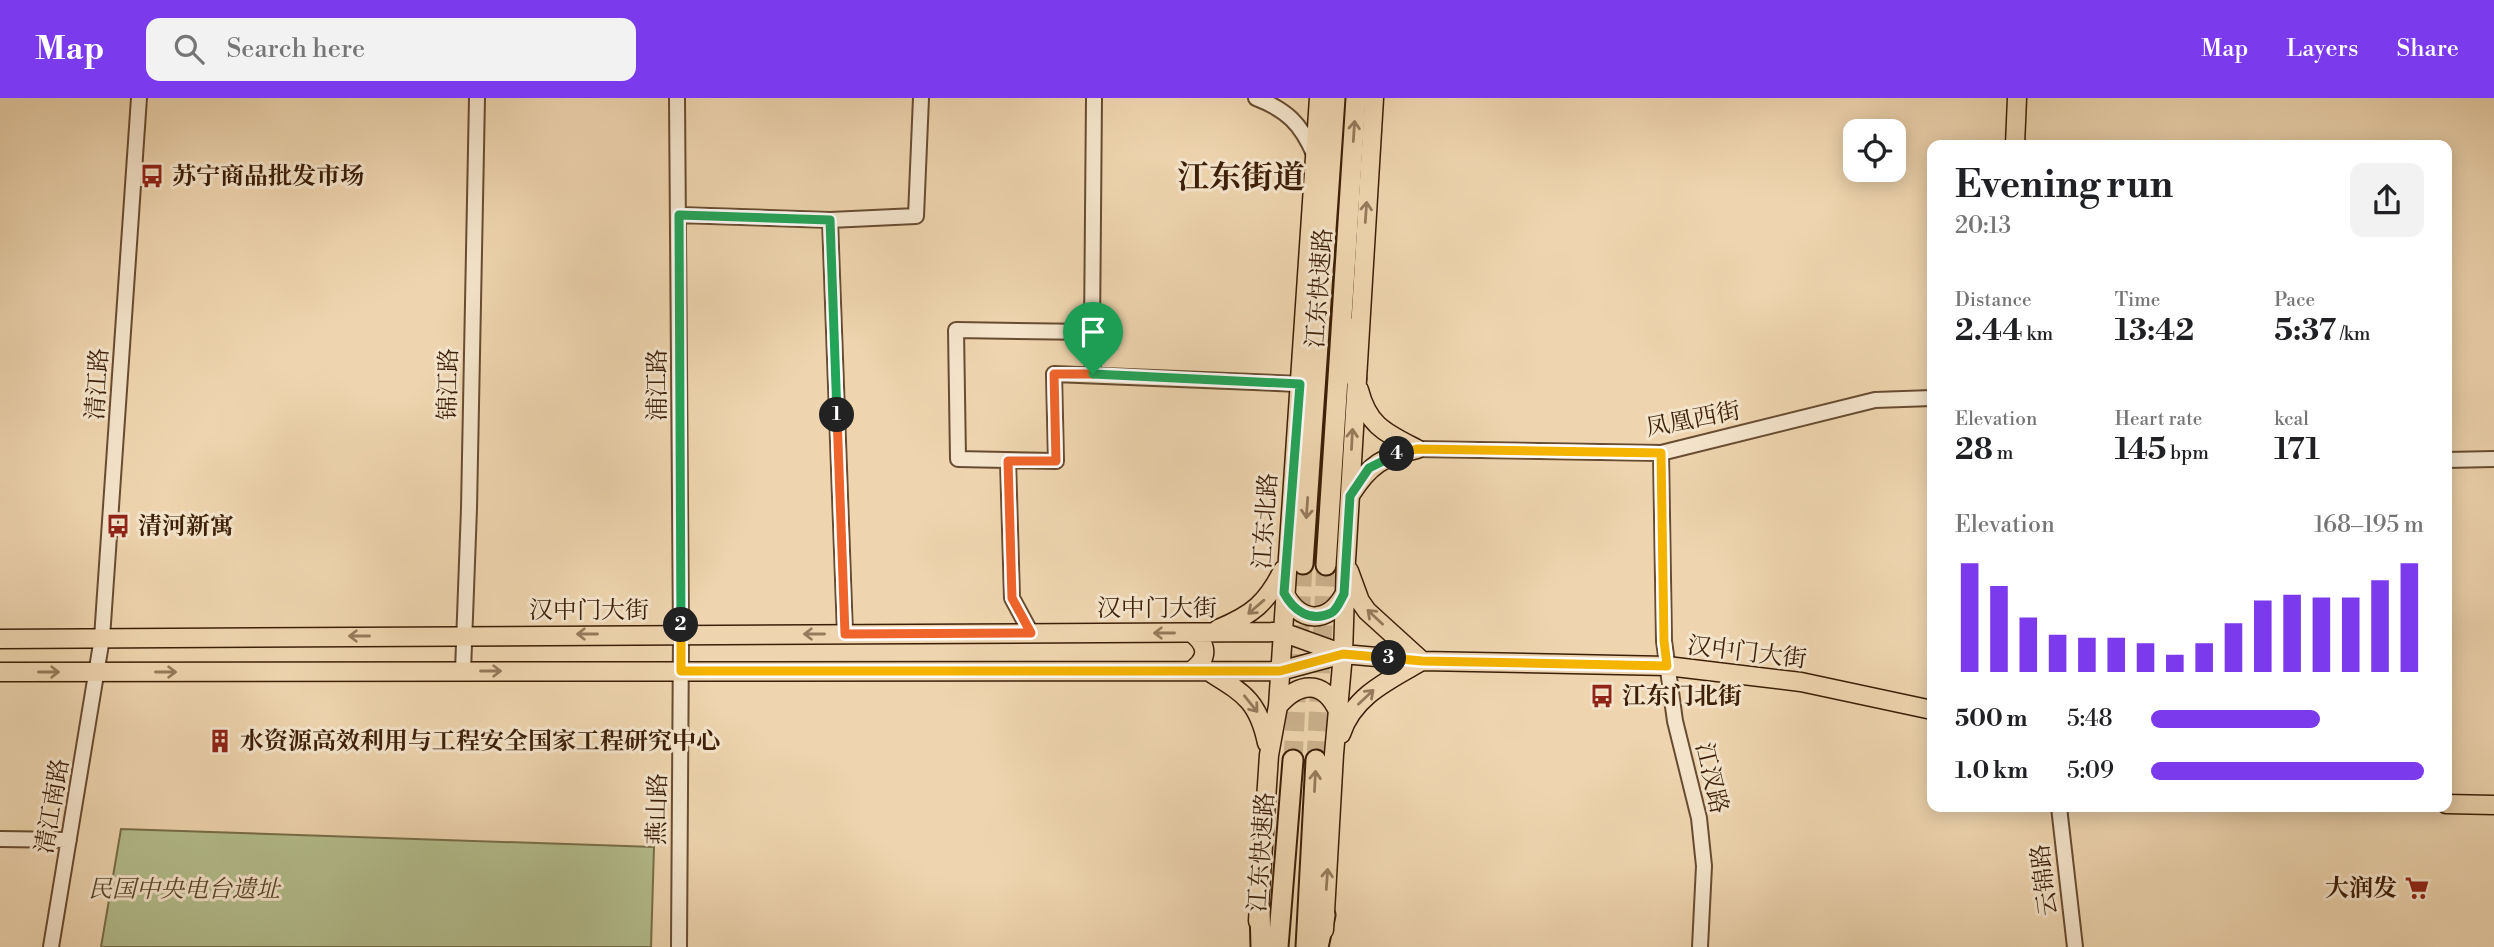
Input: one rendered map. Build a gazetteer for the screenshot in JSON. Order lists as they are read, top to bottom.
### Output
{
  "streets": {
    "highway": ["江东快速路"],
    "main road": ["江东北路", "汉中门大街"],
    "street": [
      "清江路",
      "锦江路",
      "浦江路",
      "凤凰西街",
      "江汊路",
      "清江南路",
      "燕山路",
      "云锦路"
    ]
  },
  "crossings": [
    ["江东快速路", "江东北路"],
    ["清江路", "汉中门大街"],
    ["清江路", "清江南路"],
    ["锦江路", "汉中门大街"],
    ["浦江路", "汉中门大街"],
    ["浦江路", "燕山路"],
    ["凤凰西街", "江汊路"],
    ["江东北路", "汉中门大街"],
    ["汉中门大街", "江汊路"],
    ["汉中门大街", "清江南路"],
    ["汉中门大街", "燕山路"]
  ],
  "districts": ["江东街道"],
  "parks": ["民国中央电台遗址"],
  "places": {
    "bus stop": ["苏宁商品批发市场", "清河新寓", "江东门北街"],
    "building": ["水资源高效利用与工程安全国家工程研究中心"],
    "supermarket": ["大润发"]
  },
  "page": {
    "header": "Map",
    "search": "Search here",
    "nav": ["Map", "Layers", "Share"],
    "heading": ["Evening run", "20:13"],
    "stats": [
      ["Distance", "2.44 km"],
      ["Time", "13:42"],
      ["Pace", "5:37 /km"],
      ["Elevation", "28 m"],
      ["Heart rate", "145 bpm"],
      ["kcal", "171"]
    ],
    "pins": [
      "1",
      "4",
      "2",
      "3"
    ],
    "chart": ["Elevation", "168–195 m"],
    "list": [
      {
        "name": "500 m",
        "note": "5:48"
      },
      {
        "name": "1.0 km",
        "note": "5:09"
      }
    ]
  }
}
